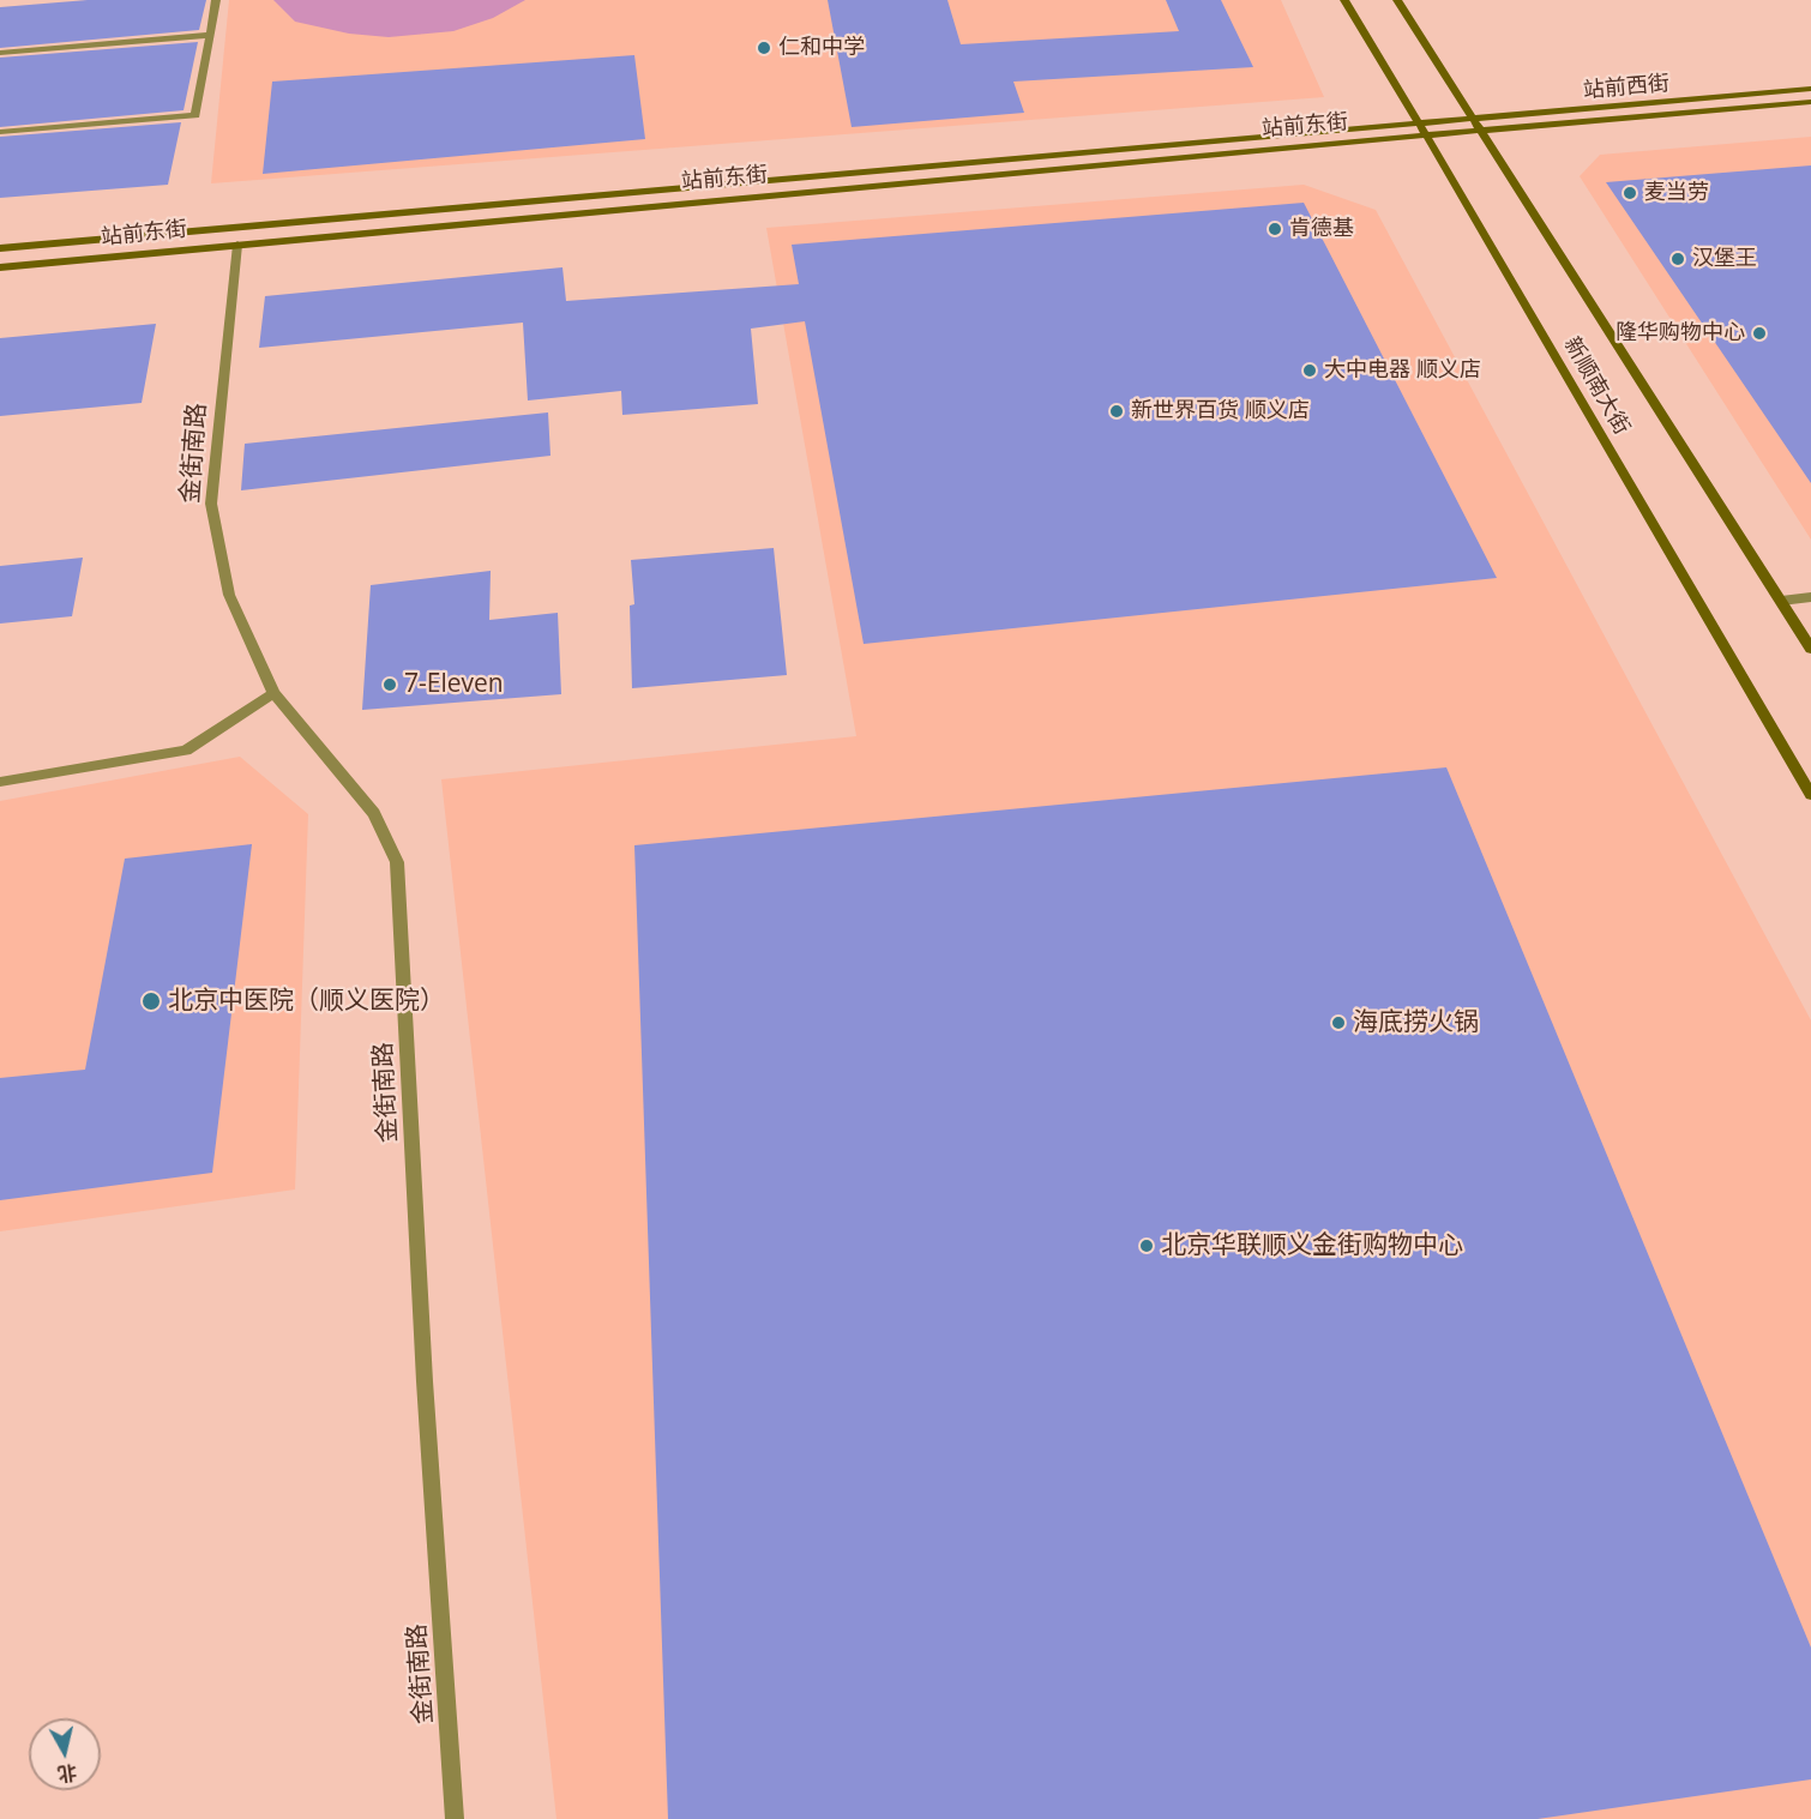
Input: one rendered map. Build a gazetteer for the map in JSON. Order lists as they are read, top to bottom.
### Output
{
  "streets": {
    "street": [
      "站前西街",
      "站前东街",
      "新顺南大街",
      "金街南路"
    ]
  },
  "crossings": [
    ["站前西街", "站前东街"],
    ["站前西街", "新顺南大街"],
    ["站前东街", "新顺南大街"],
    ["站前东街", "金街南路"]
  ],
  "places": [
    "仁和中学",
    "麦当劳",
    "肯德基",
    "汉堡王",
    "隆华购物中心",
    "大中电器 顺义店",
    "新世界百货 顺义店",
    "7-Eleven",
    "北京中医院（顺义医院）",
    "海底捞火锅",
    "北京华联顺义金街购物中心"
  ],
  "north": "bottom"
}
